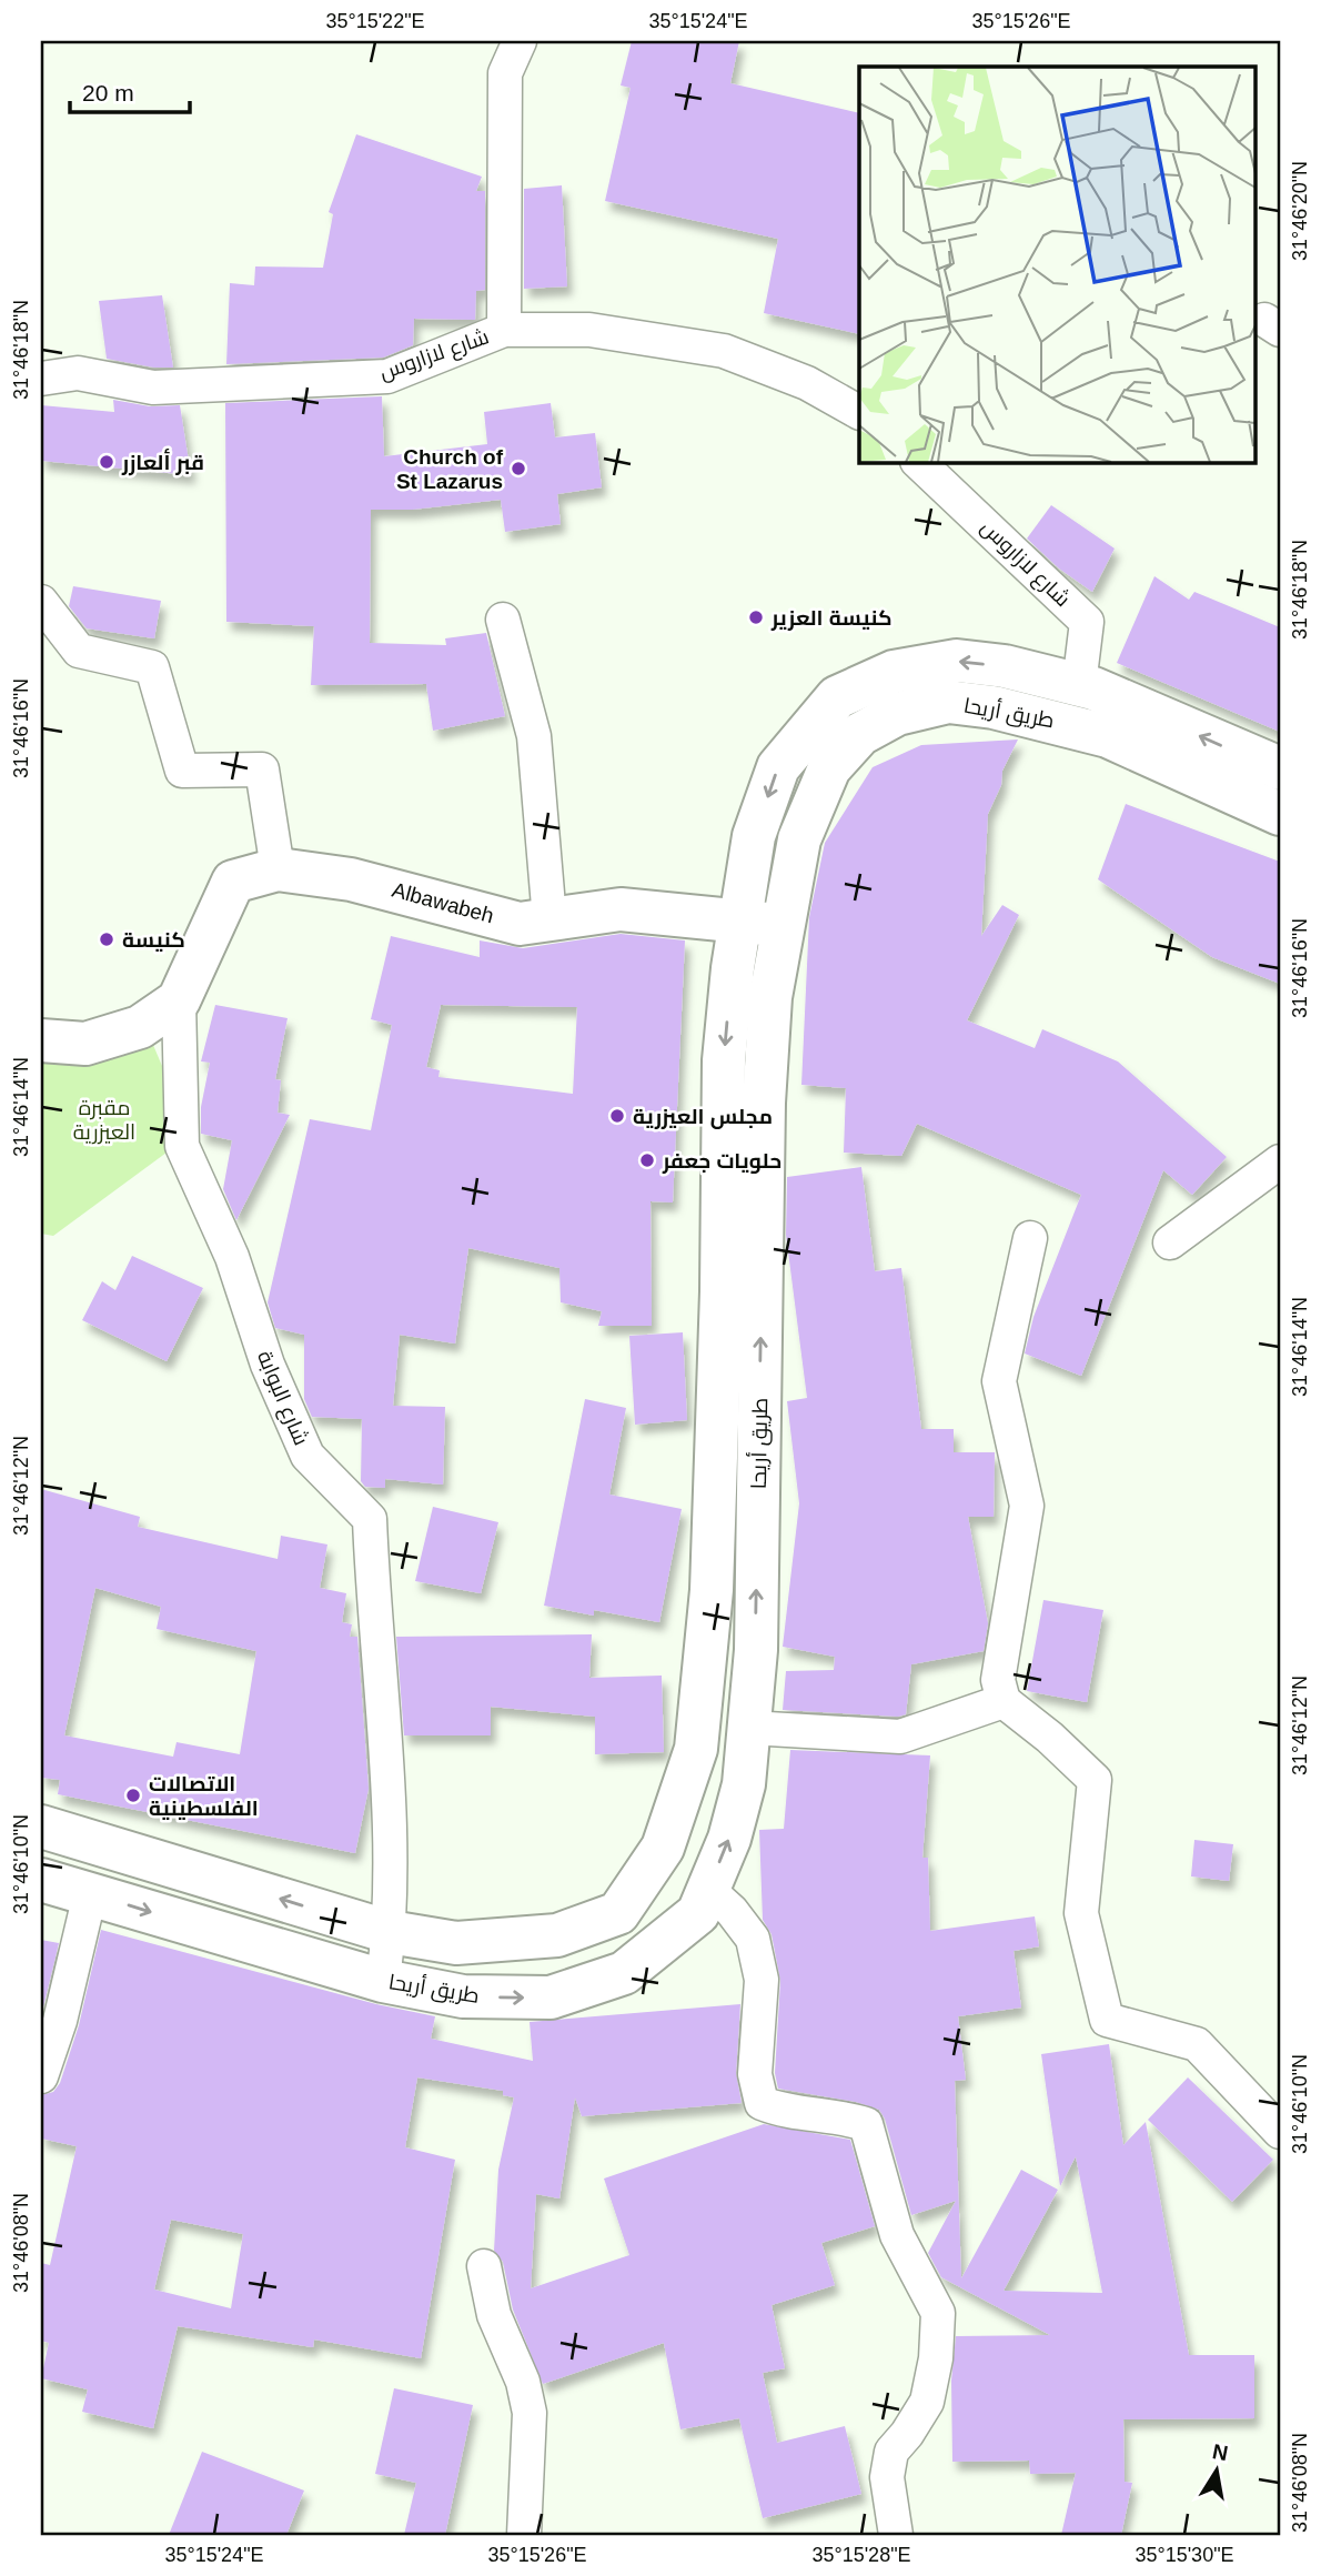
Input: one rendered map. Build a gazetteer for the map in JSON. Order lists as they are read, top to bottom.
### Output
{
  "streets": {
    "main road": ["طريق أريحا", "Albawabeh"],
    "street": ["شارع لازاروس", "شارع البوابة"]
  },
  "crossings": [
    ["شارع لازاروس", "طريق أريحا"],
    ["طريق أريحا", "Albawabeh"],
    ["طريق أريحا", "شارع البوابة"],
    ["Albawabeh", "شارع البوابة"]
  ],
  "parks": ["مقبرة العيزرية"],
  "places": [
    "قبر ألعازر",
    "Church of St Lazarus",
    "كنيسة العزير",
    "كنيسة",
    "مجلس العيزرية",
    "حلويات جعفر",
    "الاتصالات الفلسطينية"
  ],
  "scale_bar": "20 m",
  "north": "top",
  "coordinates": [
    "35°15'22\"E",
    "35°15'24\"E",
    "35°15'26\"E",
    "31°46'20\"N",
    "31°46'18\"N",
    "31°46'16\"N",
    "31°46'14\"N",
    "31°46'12\"N",
    "31°46'10\"N",
    "31°46'08\"N",
    "35°15'28\"E",
    "35°15'30\"E"
  ]
}
